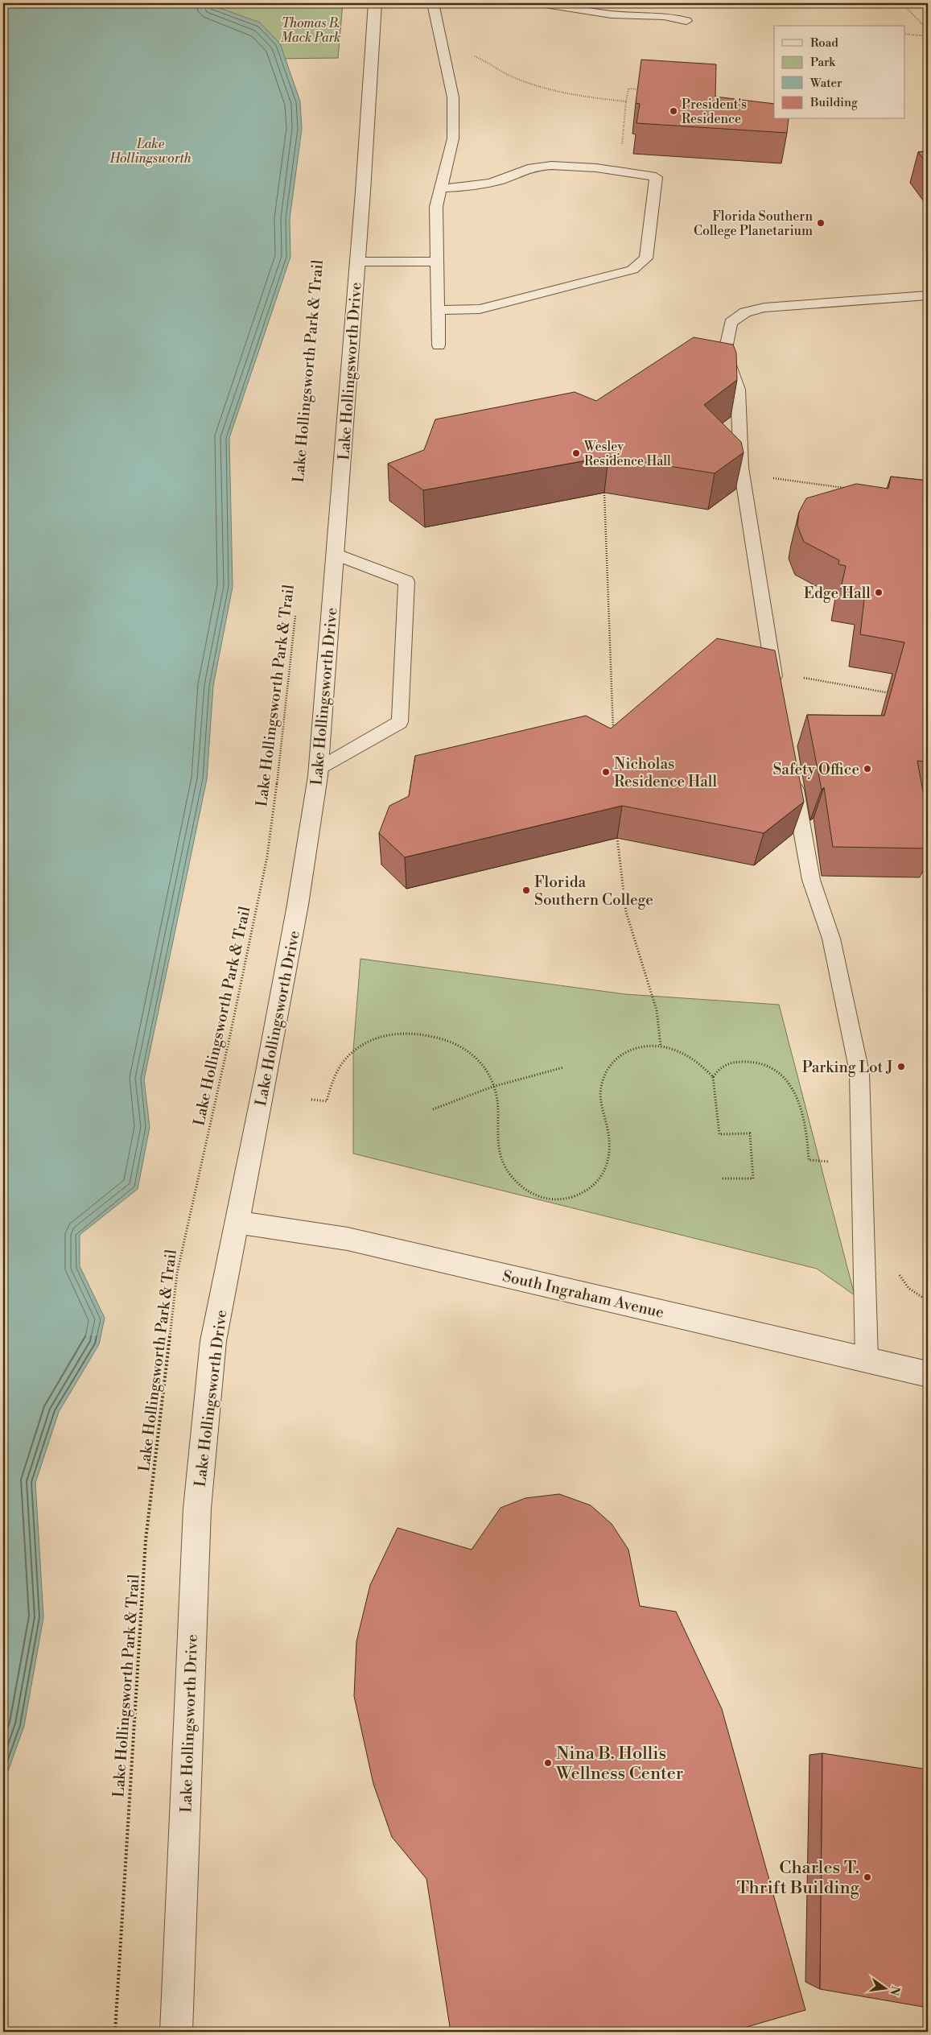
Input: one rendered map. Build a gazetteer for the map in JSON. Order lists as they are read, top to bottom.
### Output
{
  "streets": {
    "street": ["Lake Hollingsworth Drive", "South Ingraham Avenue"],
    "path": ["Lake Hollingsworth Park & Trail"]
  },
  "crossings": [
    ["Lake Hollingsworth Drive", "South Ingraham Avenue"]
  ],
  "water": ["Lake Hollingsworth"],
  "parks": ["Thomas B. Mack Park"],
  "places": [
    "President's Residence",
    "Florida Southern College Planetarium",
    "Wesley Residence Hall",
    "Edge Hall",
    "Safety Office",
    "Nicholas Residence Hall",
    "Florida Southern College",
    "Parking Lot J",
    "Nina B. Hollis Wellness Center",
    "Charles T. Thrift Building"
  ],
  "legend": [
    "Road",
    "Park",
    "Water",
    "Building"
  ],
  "north": "right"
}
